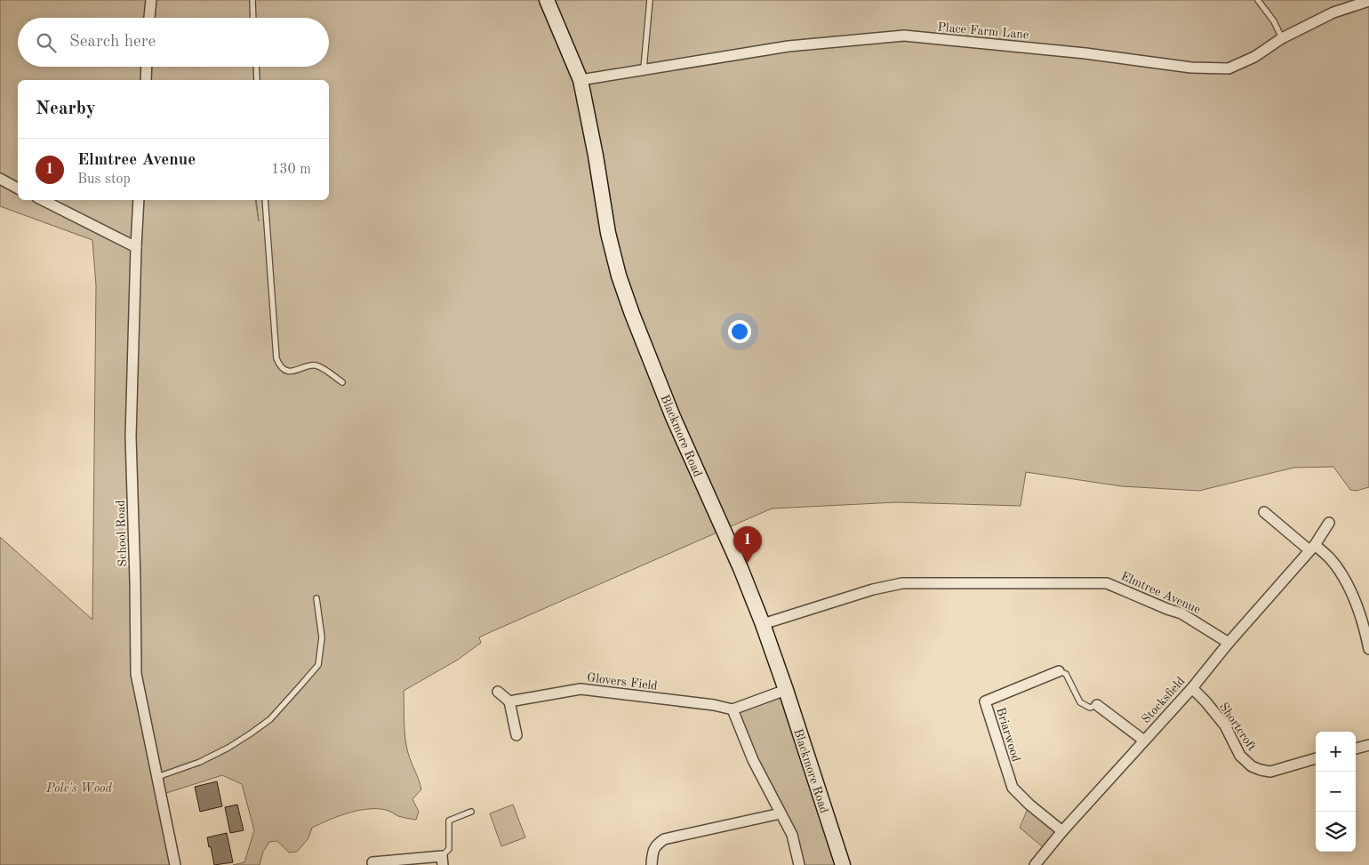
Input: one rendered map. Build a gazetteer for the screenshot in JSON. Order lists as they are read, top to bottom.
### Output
{
  "streets": {
    "street": [
      "Place Farm Lane",
      "Blackmore Road",
      "School Road",
      "Elmtree Avenue",
      "Glovers Field",
      "Stocksfield",
      "Shortcroft",
      "Briarwood"
    ]
  },
  "crossings": [
    ["Place Farm Lane", "Blackmore Road"],
    ["Blackmore Road", "Elmtree Avenue"],
    ["Elmtree Avenue", "Stocksfield"],
    ["Stocksfield", "Shortcroft"],
    ["Stocksfield", "Briarwood"]
  ],
  "parks": ["Pole's Wood"],
  "page": {
    "search": "Search here",
    "heading": "Nearby",
    "list": [
      {
        "mark": "1",
        "name": "Elmtree Avenue",
        "note": "Bus stop",
        "value": "130 m"
      }
    ],
    "pins": "1",
    "map_buttons": ["+", "−"]
  }
}
